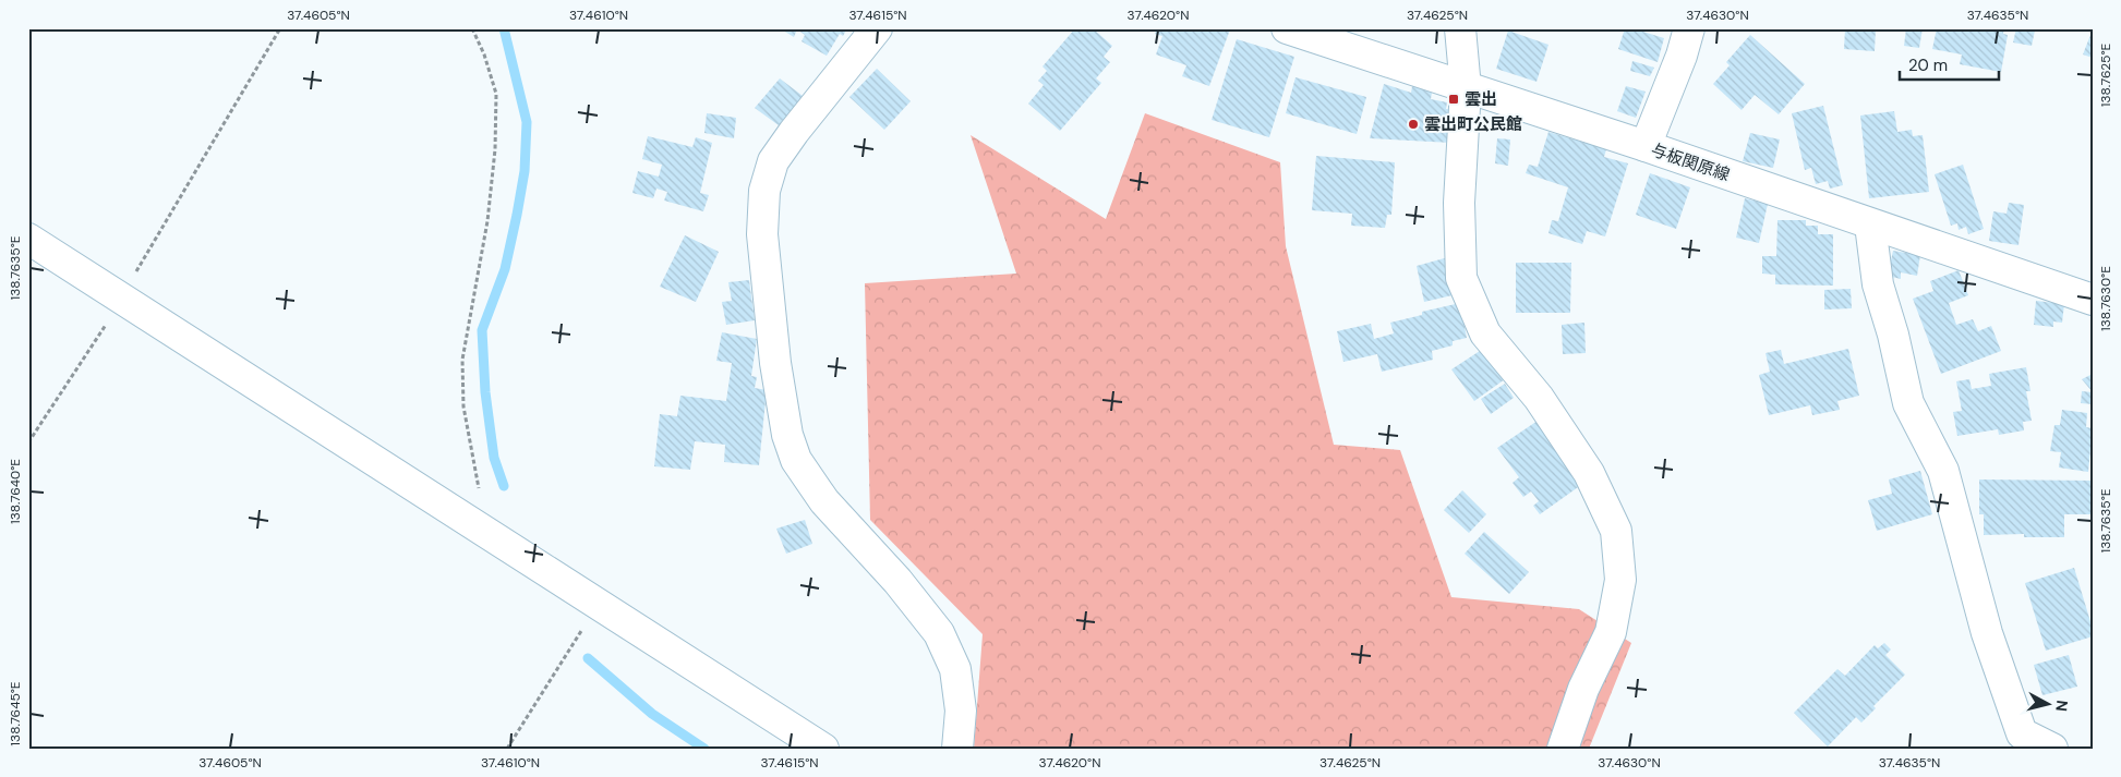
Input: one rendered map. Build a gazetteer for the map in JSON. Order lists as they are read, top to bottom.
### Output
{
  "streets": {
    "street": ["与板関原線"]
  },
  "places": {
    "transit": ["雲出"],
    "other": ["雲出町公民館"]
  },
  "scale_bar": "20 m",
  "north": "right",
  "coordinates": [
    "37.4605°N",
    "37.4610°N",
    "37.4615°N",
    "37.4620°N",
    "37.4625°N",
    "37.4630°N",
    "37.4635°N",
    "138.7625°E",
    "138.7635°E",
    "138.7630°E",
    "138.7640°E",
    "138.7645°E"
  ]
}
